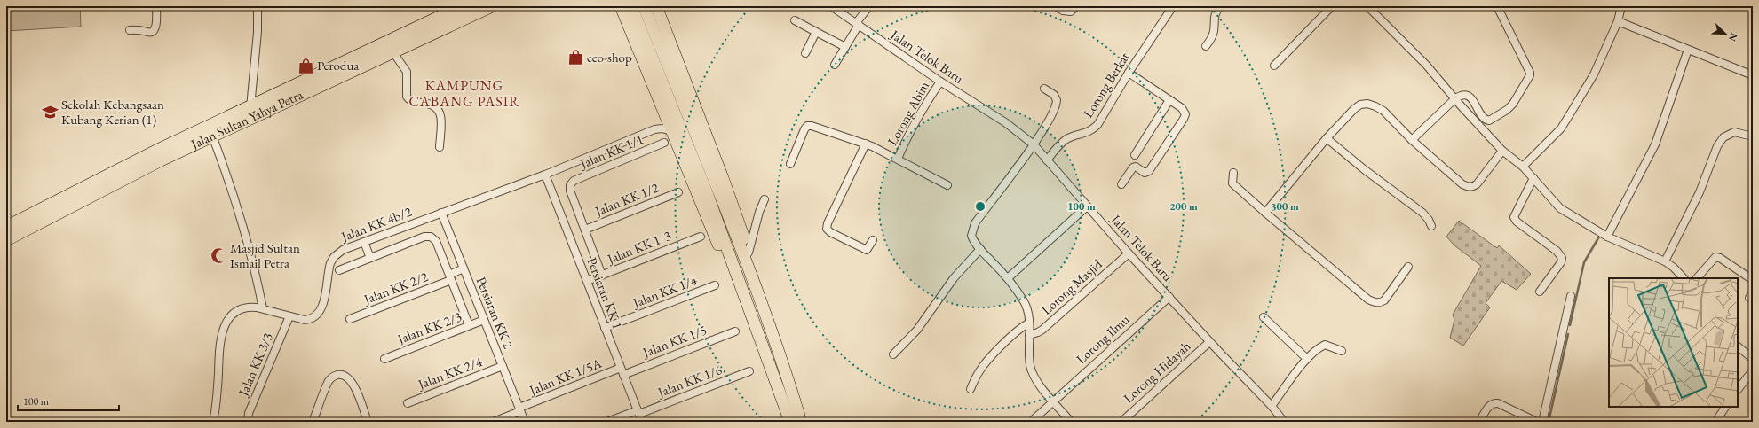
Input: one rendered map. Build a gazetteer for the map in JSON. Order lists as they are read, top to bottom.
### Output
{
  "streets": {
    "highway": ["Jalan Sultan Yahya Petra"],
    "street": [
      "Jalan Telok Baru",
      "Lorong Berkat",
      "Lorong Abim",
      "Jalan KK 1/1",
      "Jalan KK 1/2",
      "Jalan KK 4b/2",
      "Jalan KK 1/3",
      "Lorong Masjid",
      "Jalan KK 2/2",
      "Jalan KK 1/4",
      "Persiaran KK 1",
      "Persiaran KK 2",
      "Jalan KK 2/3",
      "Lorong Ilmu",
      "Jalan KK 1/5",
      "Jalan KK 3/3",
      "Lorong Hidayah",
      "Jalan KK 2/4",
      "Jalan KK 1/5A",
      "Jalan KK 1/6"
    ]
  },
  "crossings": [
    ["Jalan Telok Baru", "Lorong Berkat"],
    ["Jalan Telok Baru", "Lorong Abim"],
    ["Jalan Telok Baru", "Lorong Masjid"],
    ["Jalan Telok Baru", "Lorong Ilmu"],
    ["Jalan Telok Baru", "Lorong Hidayah"],
    ["Jalan KK 1/1", "Jalan KK 1/2"],
    ["Jalan KK 4b/2", "Persiaran KK 1"],
    ["Jalan KK 4b/2", "Persiaran KK 2"],
    ["Jalan KK 4b/2", "Jalan KK 3/3"],
    ["Jalan KK 1/3", "Persiaran KK 1"],
    ["Jalan KK 2/2", "Persiaran KK 2"],
    ["Jalan KK 1/4", "Persiaran KK 1"],
    ["Persiaran KK 1", "Jalan KK 1/5"],
    ["Persiaran KK 1", "Jalan KK 1/5A"],
    ["Persiaran KK 1", "Jalan KK 1/6"],
    ["Persiaran KK 2", "Jalan KK 2/3"],
    ["Persiaran KK 2", "Jalan KK 2/4"],
    ["Persiaran KK 2", "Jalan KK 1/5A"]
  ],
  "districts": ["KAMPUNG CABANG PASIR"],
  "places": {
    "shop": ["eco-shop", "Perodua"],
    "school or university": ["Sekolah Kebangsaan Kubang Kerian (1)"],
    "mosque": ["Masjid Sultan Ismail Petra"]
  },
  "scale_bar": "100 m",
  "north": "bottom right",
  "rings": ["100 m", "200 m", "300 m"]
}
